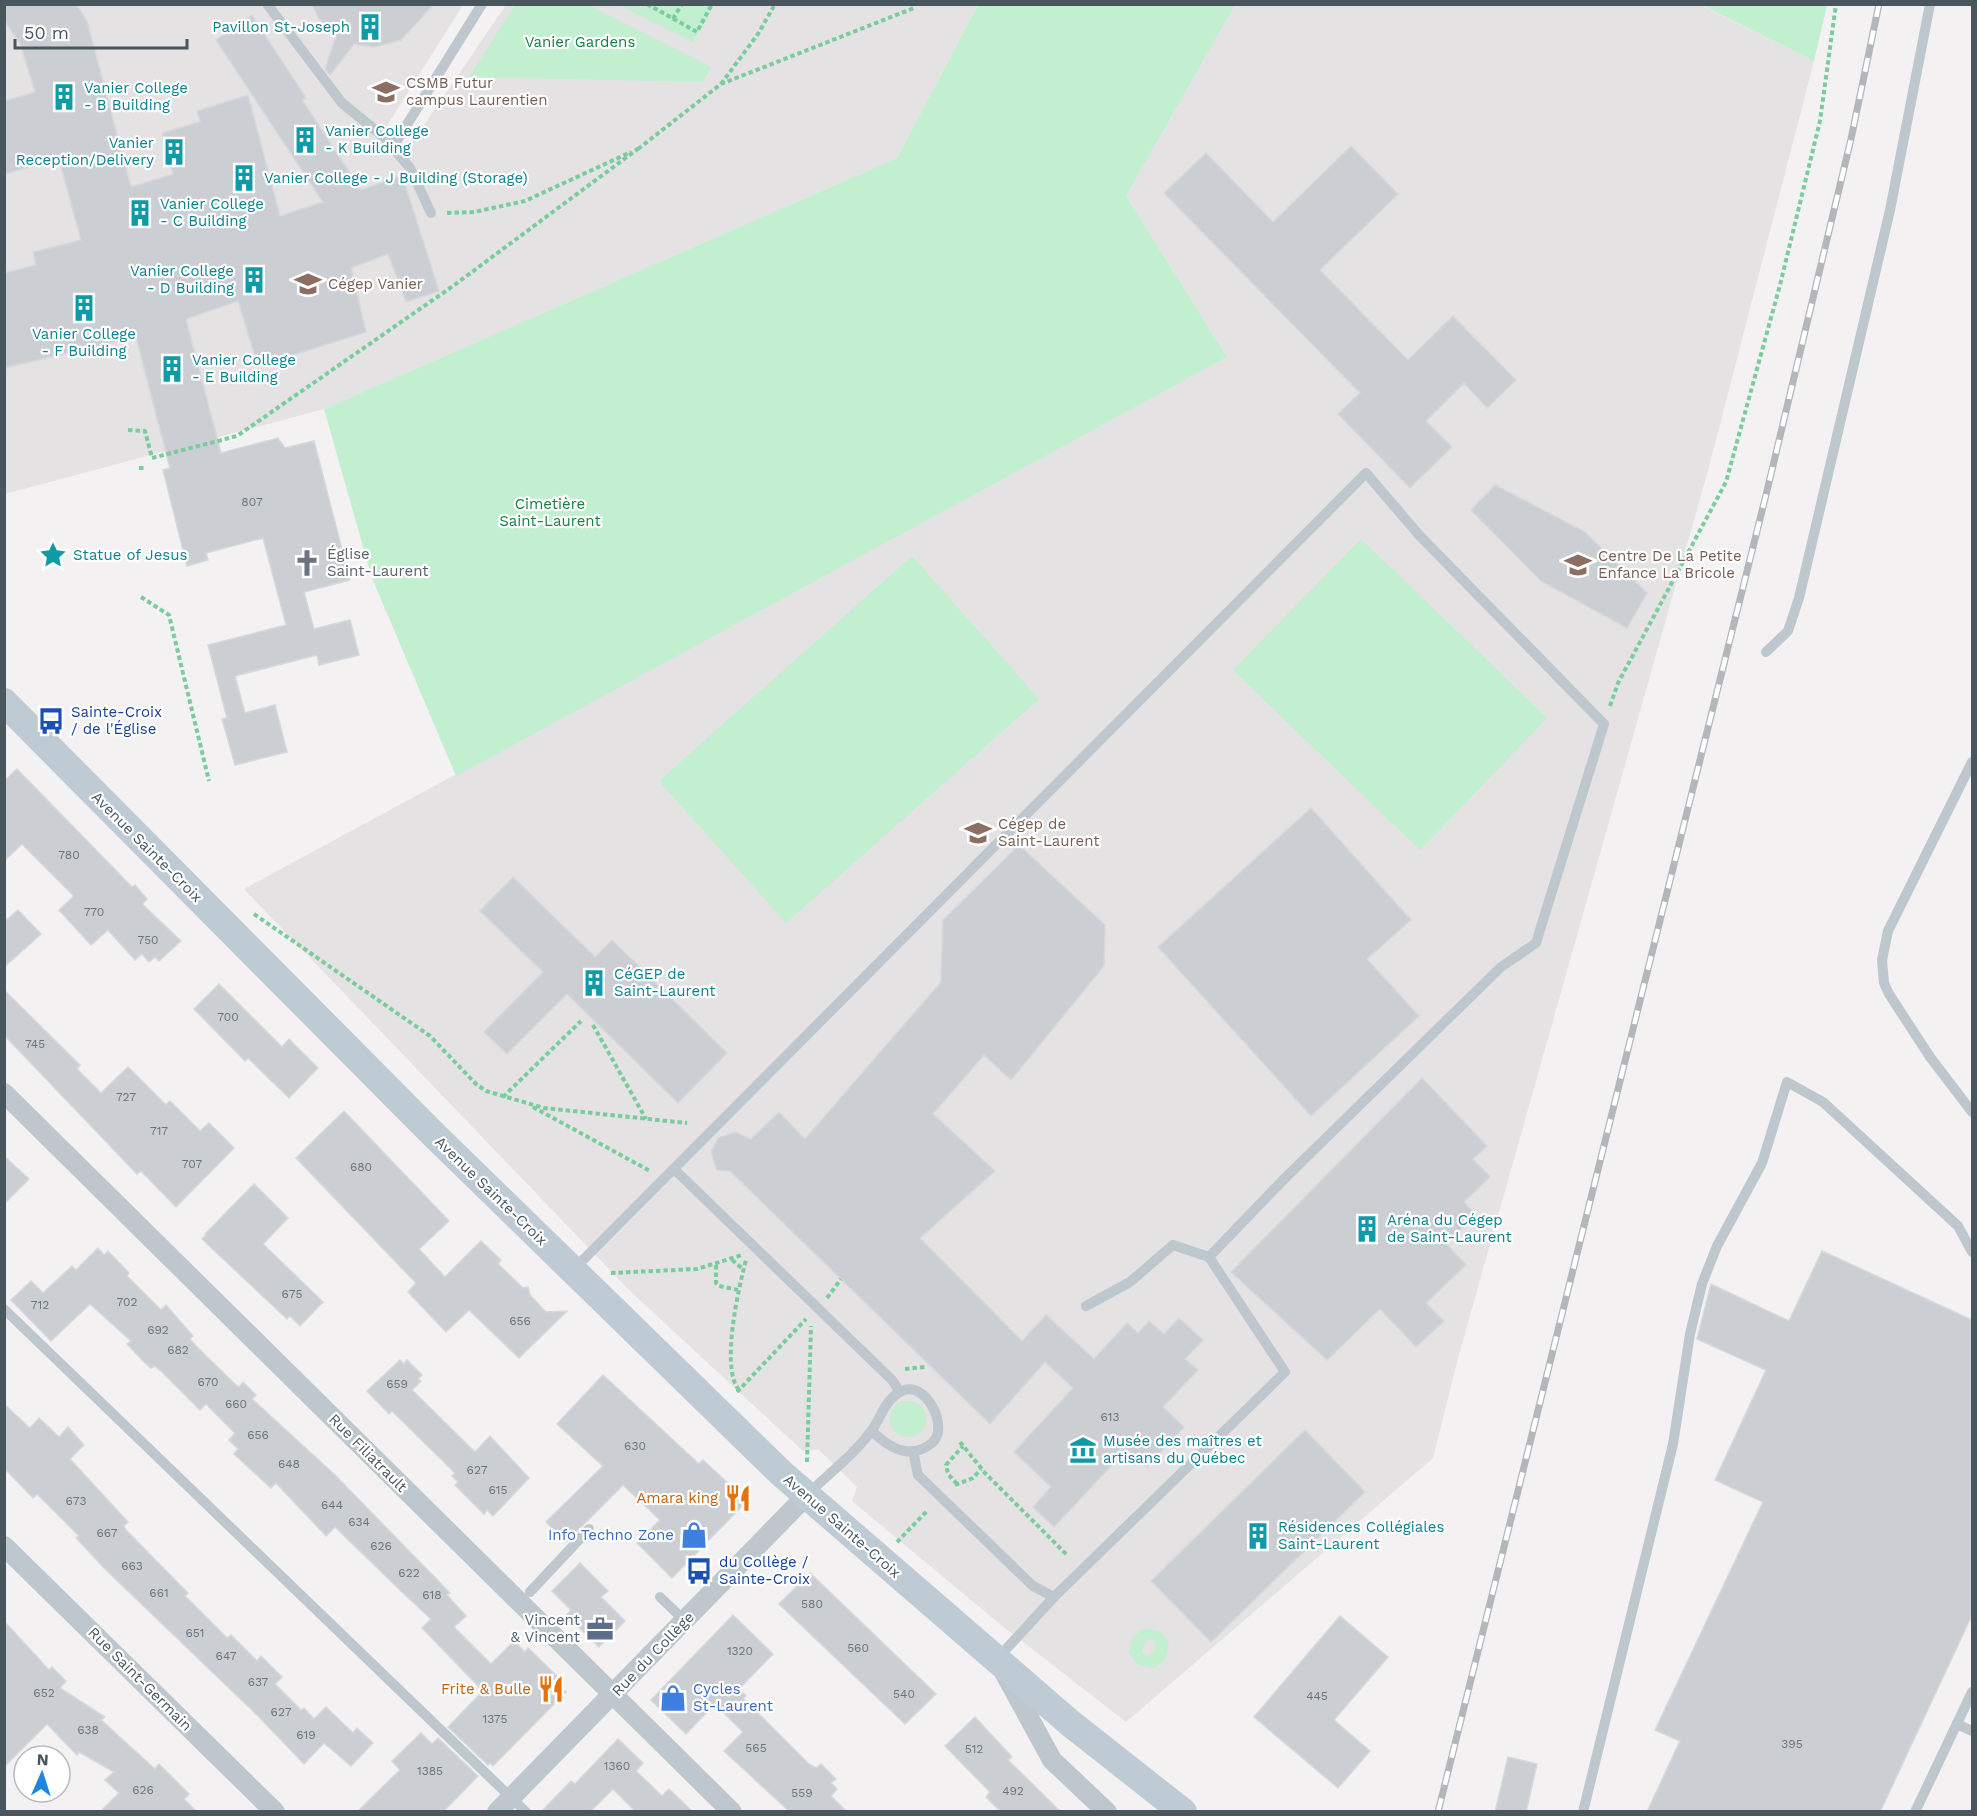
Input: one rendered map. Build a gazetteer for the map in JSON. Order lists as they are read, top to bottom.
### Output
{
  "streets": {
    "main road": ["Avenue Sainte-Croix"],
    "street": ["Rue Filiatrault", "Rue du Collège", "Rue Saint-Germain"]
  },
  "crossings": [
    ["Avenue Sainte-Croix", "Rue du Collège"],
    ["Rue Filiatrault", "Rue du Collège"]
  ],
  "parks": ["Vanier Gardens", "Cimetière Saint-Laurent"],
  "places": {
    "building": [
      "Pavillon St-Joseph",
      "Vanier College - B Building",
      "Vanier College - K Building",
      "Vanier Reception/Delivery",
      "Vanier College - J Building (Storage)",
      "Vanier College - C Building",
      "Vanier College - D Building",
      "Vanier College - F Building",
      "Vanier College - E Building",
      "CéGEP de Saint-Laurent",
      "Aréna du Cégep de Saint-Laurent",
      "Résidences Collégiales Saint-Laurent"
    ],
    "school or university": [
      "CSMB Futur campus Laurentien",
      "Cégep Vanier",
      "Centre De La Petite Enfance La Bricole",
      "Cégep de Saint-Laurent"
    ],
    "place": ["Statue of Jesus"],
    "church": ["Église Saint-Laurent"],
    "bus stop": ["Sainte-Croix / de l'Église", "du Collège / Sainte-Croix"],
    "museum": ["Musée des maîtres et artisans du Québec"],
    "restaurant": ["Amara king", "Frite & Bulle"],
    "shop": ["Info Techno Zone", "Cycles St-Laurent"],
    "office": ["Vincent & Vincent"]
  },
  "house_numbers": [
    "807",
    "780",
    "770",
    "750",
    "700",
    "745",
    "727",
    "717",
    "707",
    "680",
    "675",
    "702",
    "712",
    "656",
    "692",
    "682",
    "670",
    "659",
    "660",
    "613",
    "656",
    "630",
    "648",
    "627",
    "615",
    "673",
    "644",
    "634",
    "667",
    "626",
    "663",
    "622",
    "661",
    "618",
    "580",
    "651",
    "560",
    "1320",
    "647",
    "637",
    "652",
    "540",
    "445",
    "627",
    "1375",
    "638",
    "619",
    "395",
    "565",
    "512",
    "1360",
    "1385",
    "626",
    "492",
    "559"
  ],
  "scale_bar": "50 m",
  "north": "top"
}
